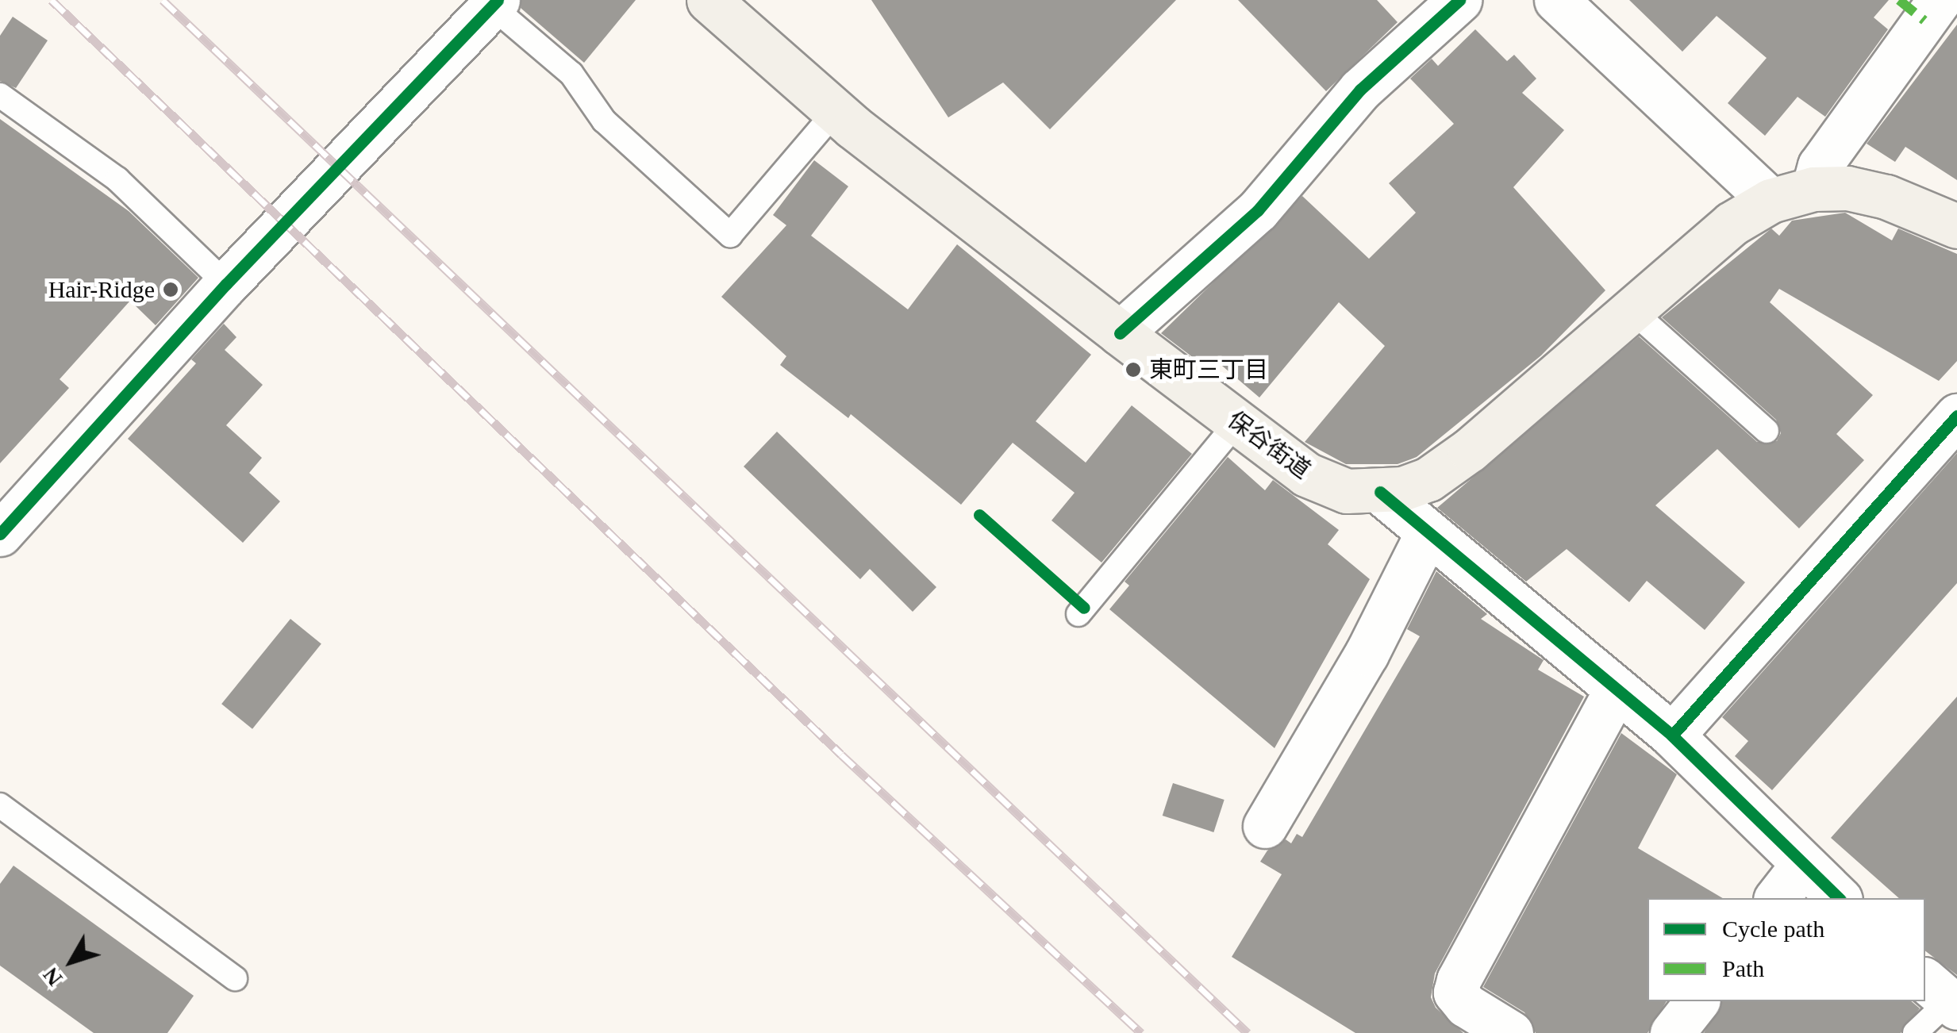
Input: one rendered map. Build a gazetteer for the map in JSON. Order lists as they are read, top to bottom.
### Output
{
  "streets": {
    "main road": ["保谷街道"]
  },
  "places": ["Hair-Ridge", "東町三丁目"],
  "legend": ["Cycle path", "Path"],
  "north": "bottom left"
}
